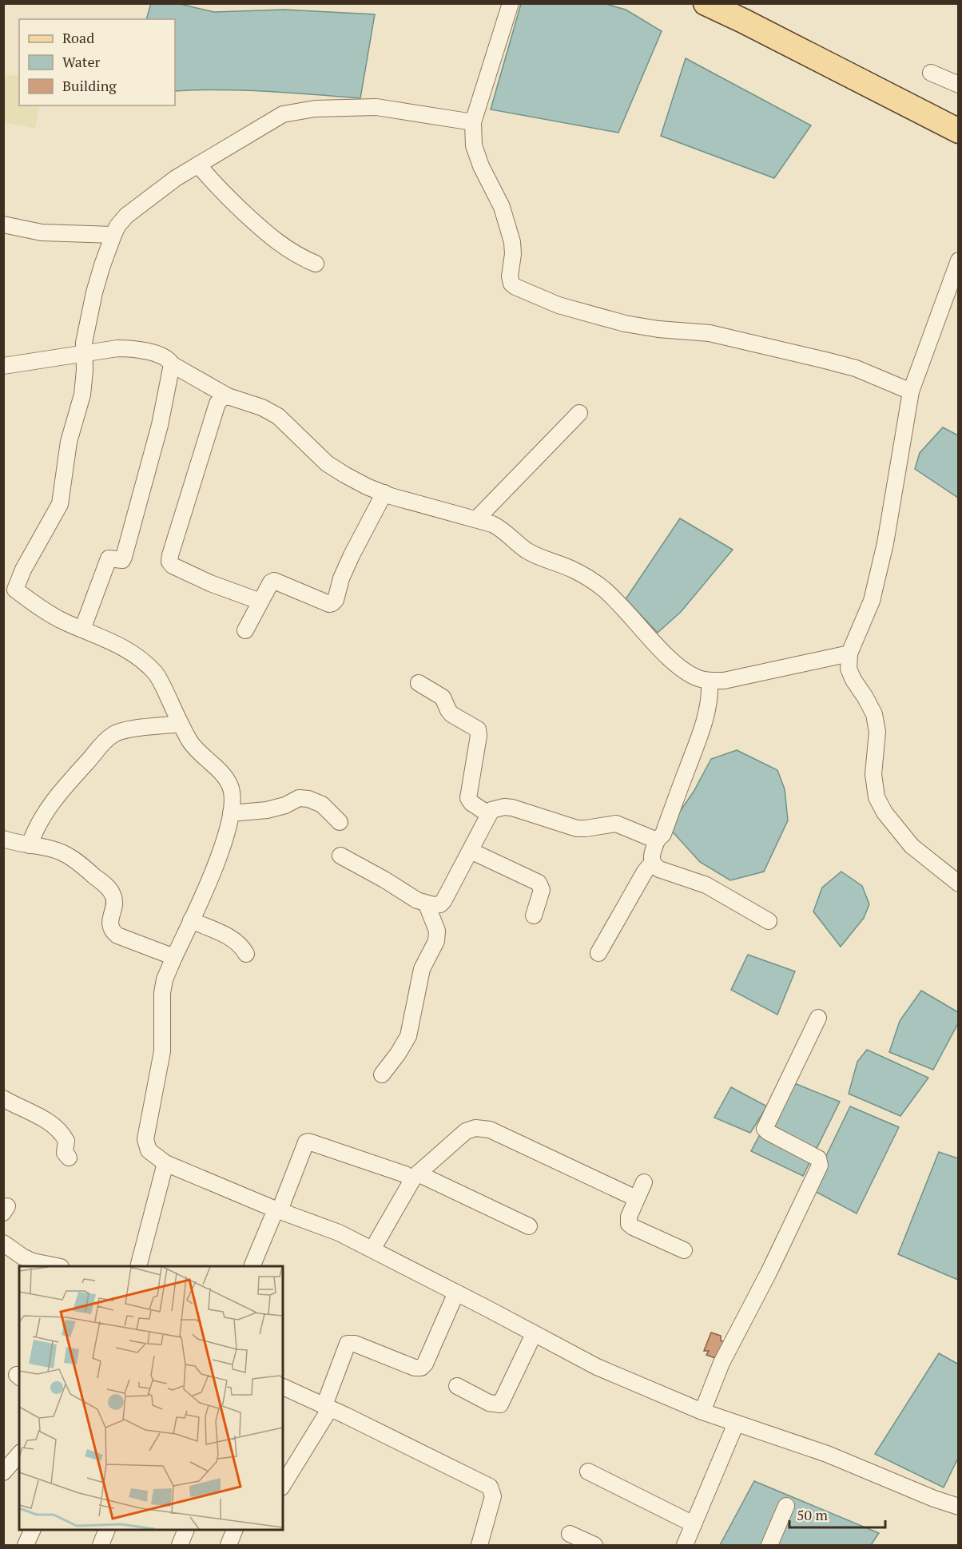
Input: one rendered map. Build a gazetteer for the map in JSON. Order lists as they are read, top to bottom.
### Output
{
  "legend": ["Road", "Water", "Building"],
  "scale_bar": "50 m"
}
